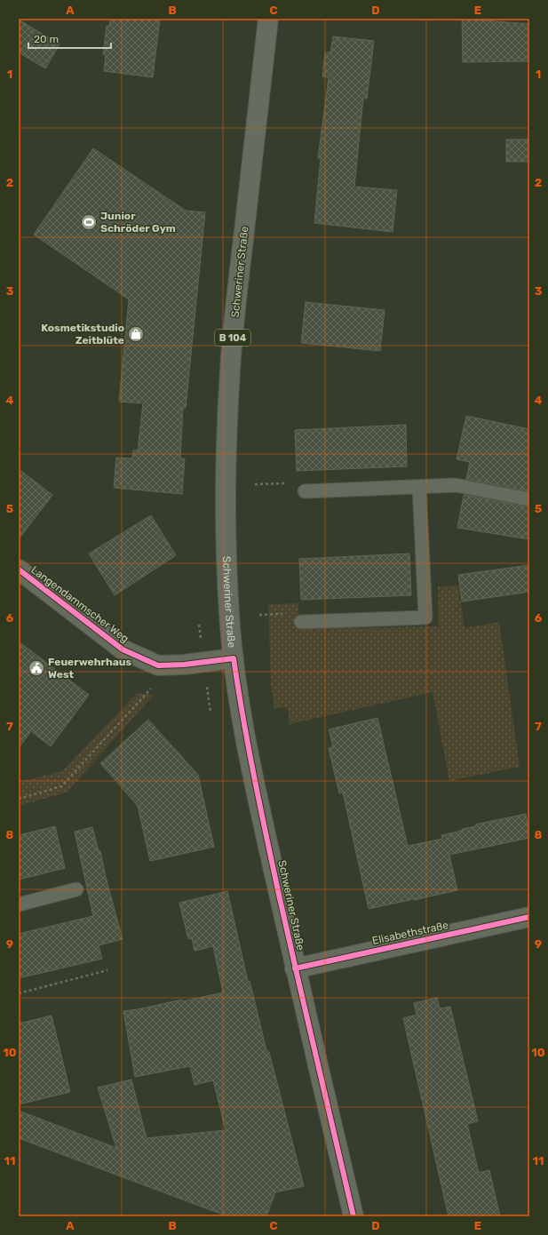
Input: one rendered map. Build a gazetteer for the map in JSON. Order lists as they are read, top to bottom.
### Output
{
  "streets": {
    "main road": ["Schweriner Straße", "B 104"],
    "street": ["Langendammscher Weg", "Elisabethstraße"]
  },
  "crossings": [
    ["Schweriner Straße", "Langendammscher Weg"],
    ["Schweriner Straße", "Elisabethstraße"]
  ],
  "places": {
    "sports": ["Junior Schröder Gym"],
    "shop": ["Kosmetikstudio Zeitblüte"],
    "public building": ["Feuerwehrhaus West"]
  },
  "scale_bar": "20 m",
  "grid": {
    "columns": [
      "A",
      "B",
      "C",
      "D",
      "E"
    ],
    "rows": [
      "1",
      "2",
      "3",
      "4",
      "5",
      "6",
      "7",
      "8",
      "9",
      "10",
      "11"
    ]
  }
}
